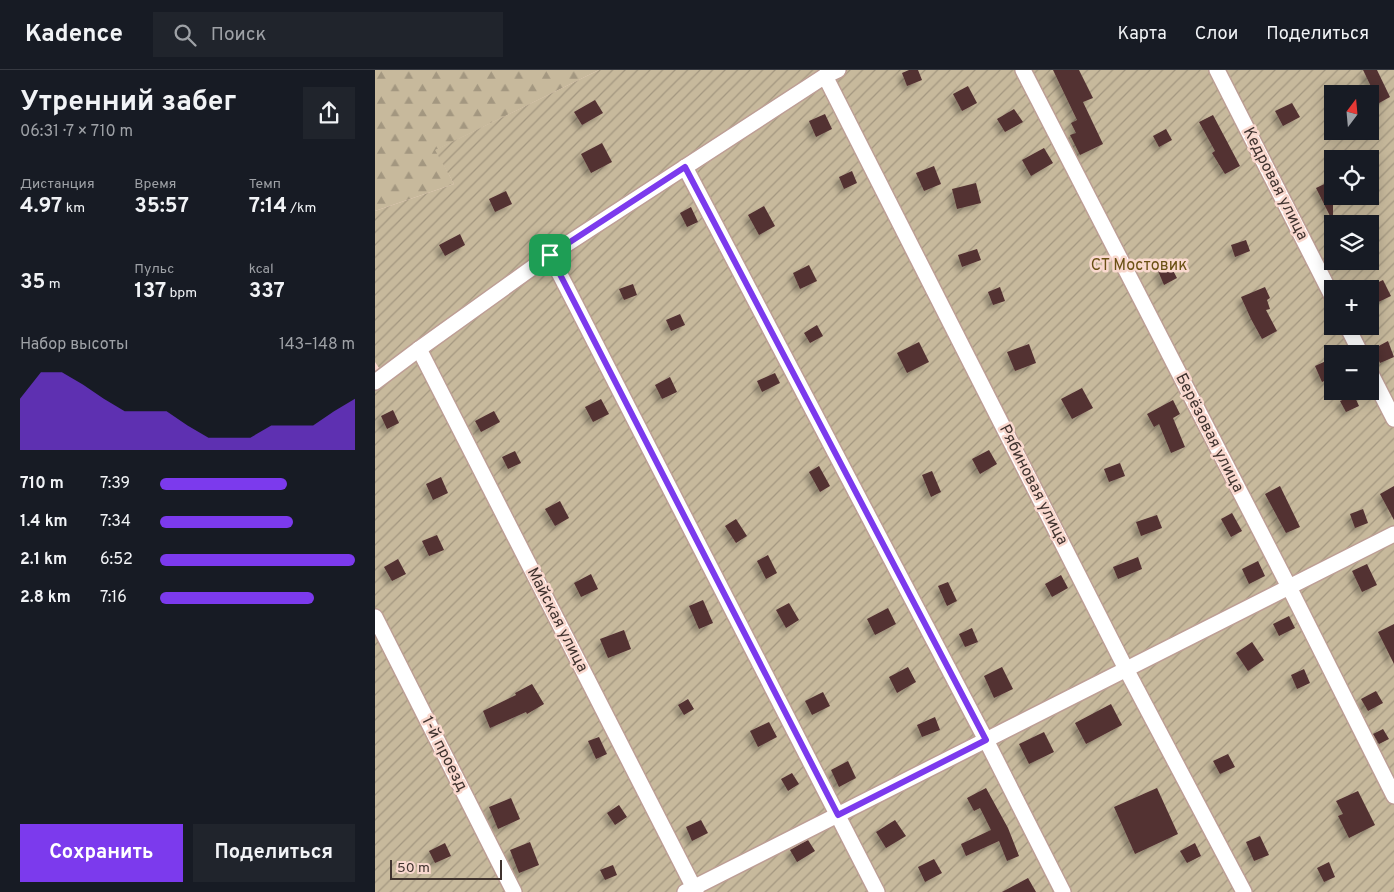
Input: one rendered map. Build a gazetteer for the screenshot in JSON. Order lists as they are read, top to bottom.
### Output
{
  "streets": {
    "street": [
      "Кедровая улица",
      "Берёзовая улица",
      "Рябиновая улица",
      "Майская улица",
      "1-й проезд"
    ]
  },
  "parks": ["СТ Мостовик"],
  "scale_bar": "50 m",
  "north": "top",
  "page": {
    "header": "Kadence",
    "search": "Поиск",
    "nav": ["Карта", "Слои", "Поделиться"],
    "heading": ["Утренний забег", "06:31 · 7 × 710 m"],
    "map_buttons": ["+", "−"],
    "stats": [
      ["Дистанция", "4.97 km"],
      ["Время", "35:57"],
      ["Темп", "7:14 /km"],
      ["35 m"],
      ["Пульс", "137 bpm"],
      ["kcal", "337"]
    ],
    "chart": ["Набор высоты", "143–148 m"],
    "list": [
      {
        "name": "710 m",
        "note": "7:39"
      },
      {
        "name": "1.4 km",
        "note": "7:34"
      },
      {
        "name": "2.1 km",
        "note": "6:52"
      },
      {
        "name": "2.8 km",
        "note": "7:16"
      }
    ],
    "buttons": ["Сохранить", "Поделиться"],
    "scale": "50 m"
  }
}
